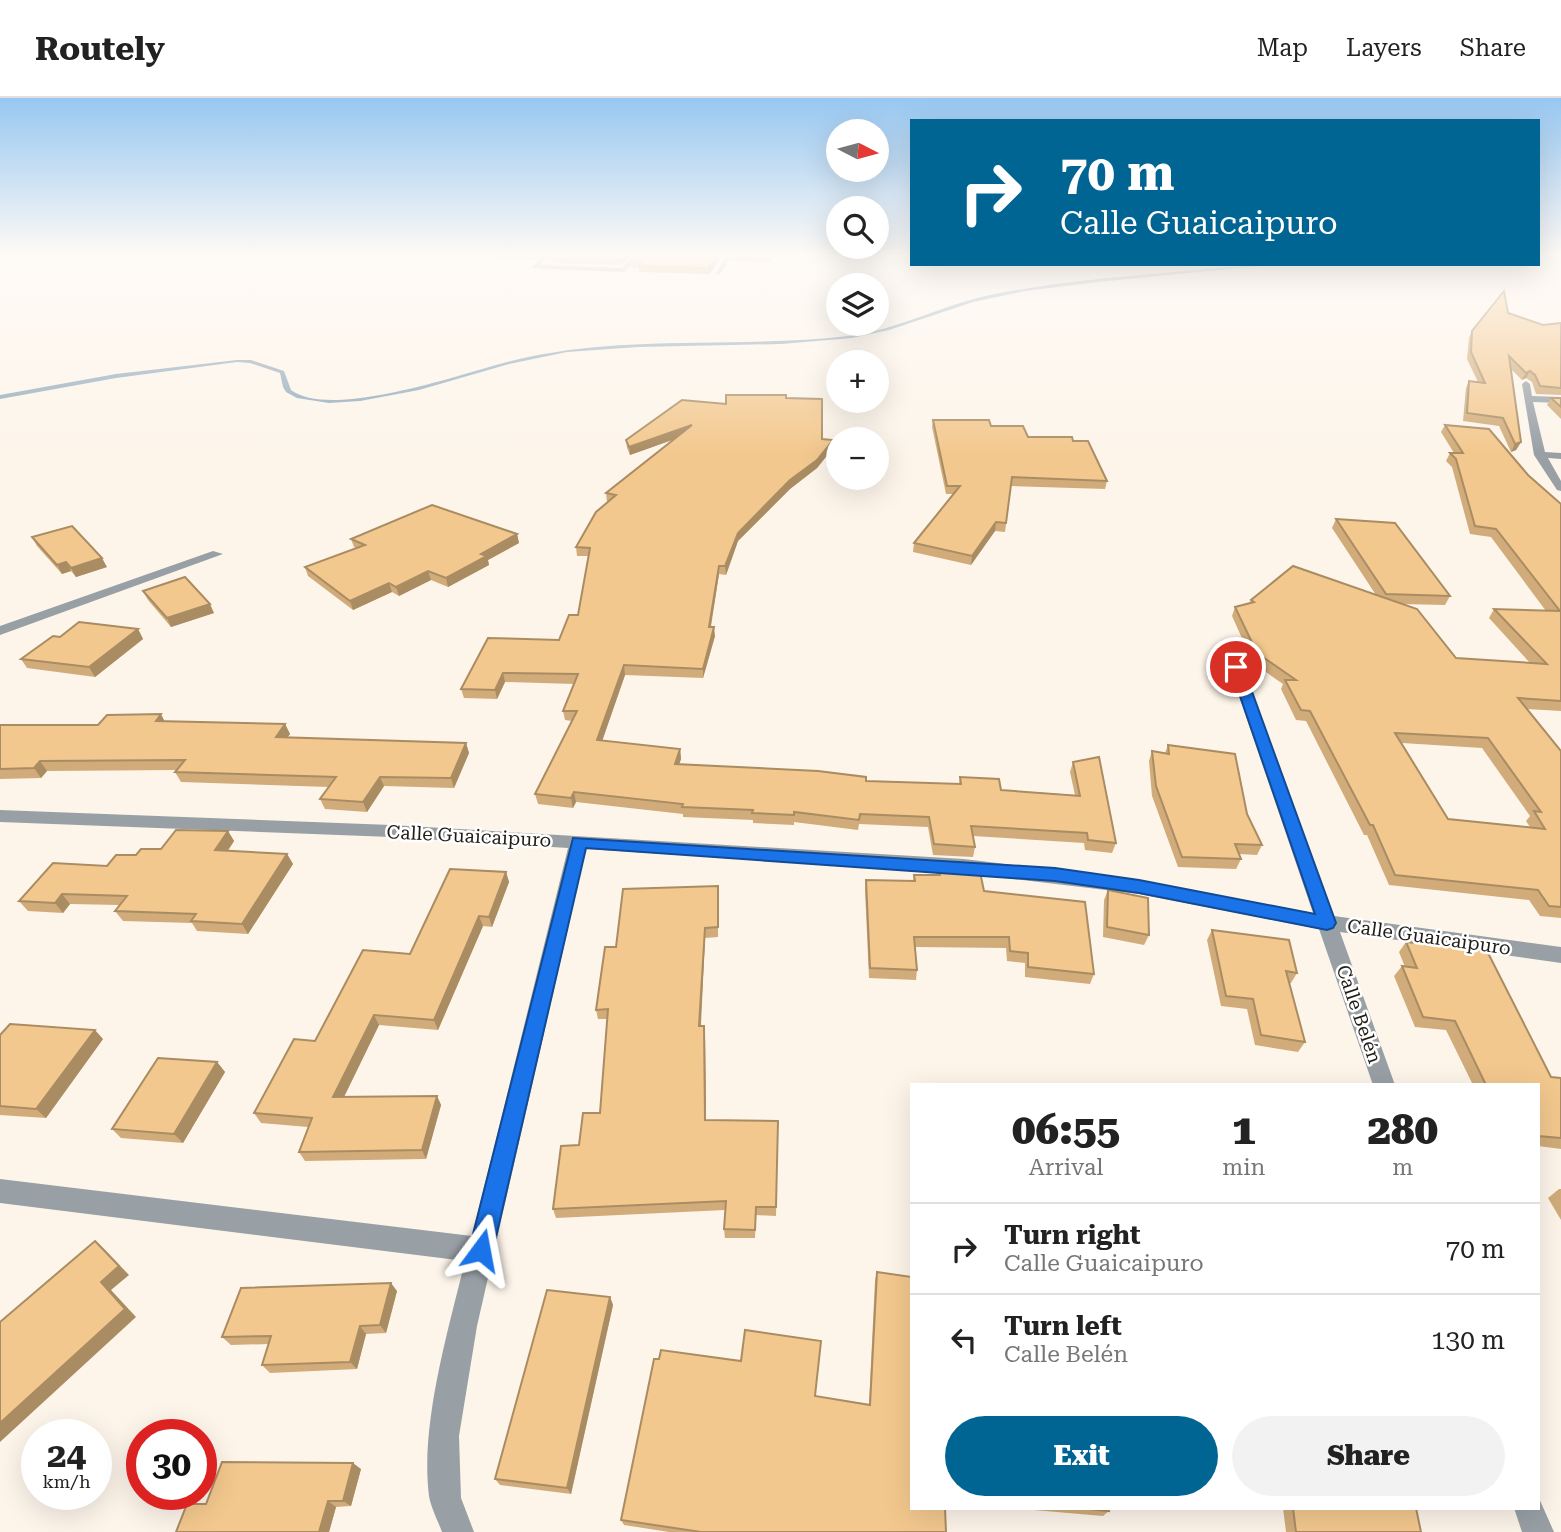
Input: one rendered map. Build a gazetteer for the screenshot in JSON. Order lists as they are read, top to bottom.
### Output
{
  "streets": {
    "street": ["Calle Guaicaipuro", "Calle Belén"]
  },
  "crossings": [
    ["Calle Guaicaipuro", "Calle Belén"]
  ],
  "north": "right",
  "page": {
    "header": "Routely",
    "nav": ["Map", "Layers", "Share"],
    "map_buttons": ["+", "−"],
    "turn": ["70 m", "Calle Guaicaipuro"],
    "eta": [
      "06:55",
      "Arrival",
      "1",
      "min",
      "280",
      "m"
    ],
    "list": [
      {
        "name": "Turn right",
        "note": "Calle Guaicaipuro",
        "value": "70 m"
      },
      {
        "name": "Turn left",
        "note": "Calle Belén",
        "value": "130 m"
      }
    ],
    "buttons": ["Exit", "Share"],
    "speed": "24 km/h",
    "limit": "30"
  }
}
